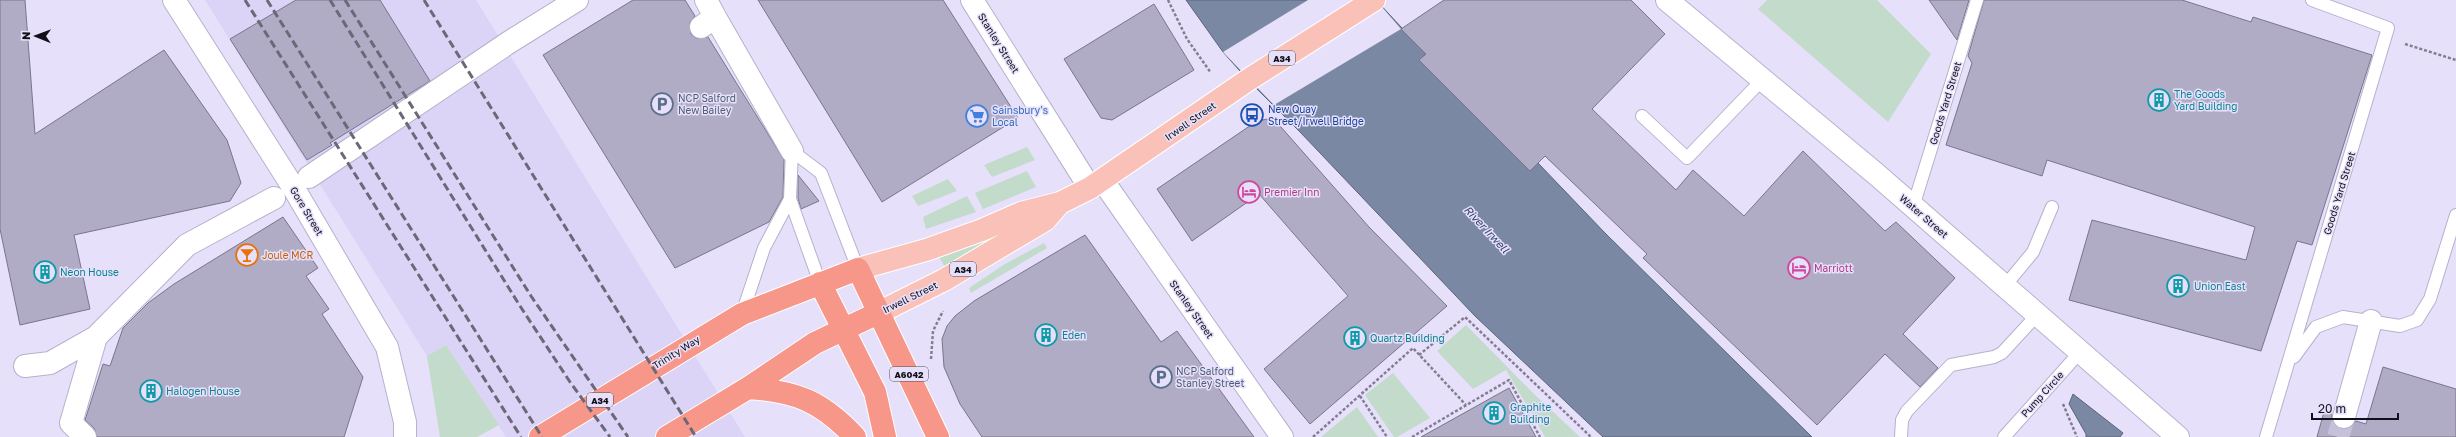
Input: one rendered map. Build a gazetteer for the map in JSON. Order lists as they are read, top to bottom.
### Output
{
  "streets": {
    "highway": ["A34", "Trinity Way", "A6042"],
    "main road": ["Irwell Street"],
    "street": ["Stanley Street", "Gore Street", "Water Street"],
    "lane": ["Goods Yard Street", "Pump Circle"]
  },
  "crossings": [
    ["Stanley Street", "Irwell Street"],
    ["A34", "Irwell Street"],
    ["A34", "A6042"],
    ["Goods Yard Street", "Water Street"],
    ["Irwell Street", "Trinity Way"],
    ["Irwell Street", "A6042"],
    ["Water Street", "Pump Circle"]
  ],
  "water": ["River Irwell"],
  "places": {
    "building": [
      "The Goods Yard Building",
      "Neon House",
      "Union East",
      "Eden",
      "Quartz Building",
      "Halogen House",
      "Graphite Building"
    ],
    "parking": ["NCP Salford New Bailey", "NCP Salford Stanley Street"],
    "bus stop": ["New Quay Street/Irwell Bridge"],
    "supermarket": ["Sainsbury's Local"],
    "hotel": ["Premier Inn", "Marriott"],
    "bar": ["Joule MCR"]
  },
  "scale_bar": "20 m",
  "north": "left"
}
